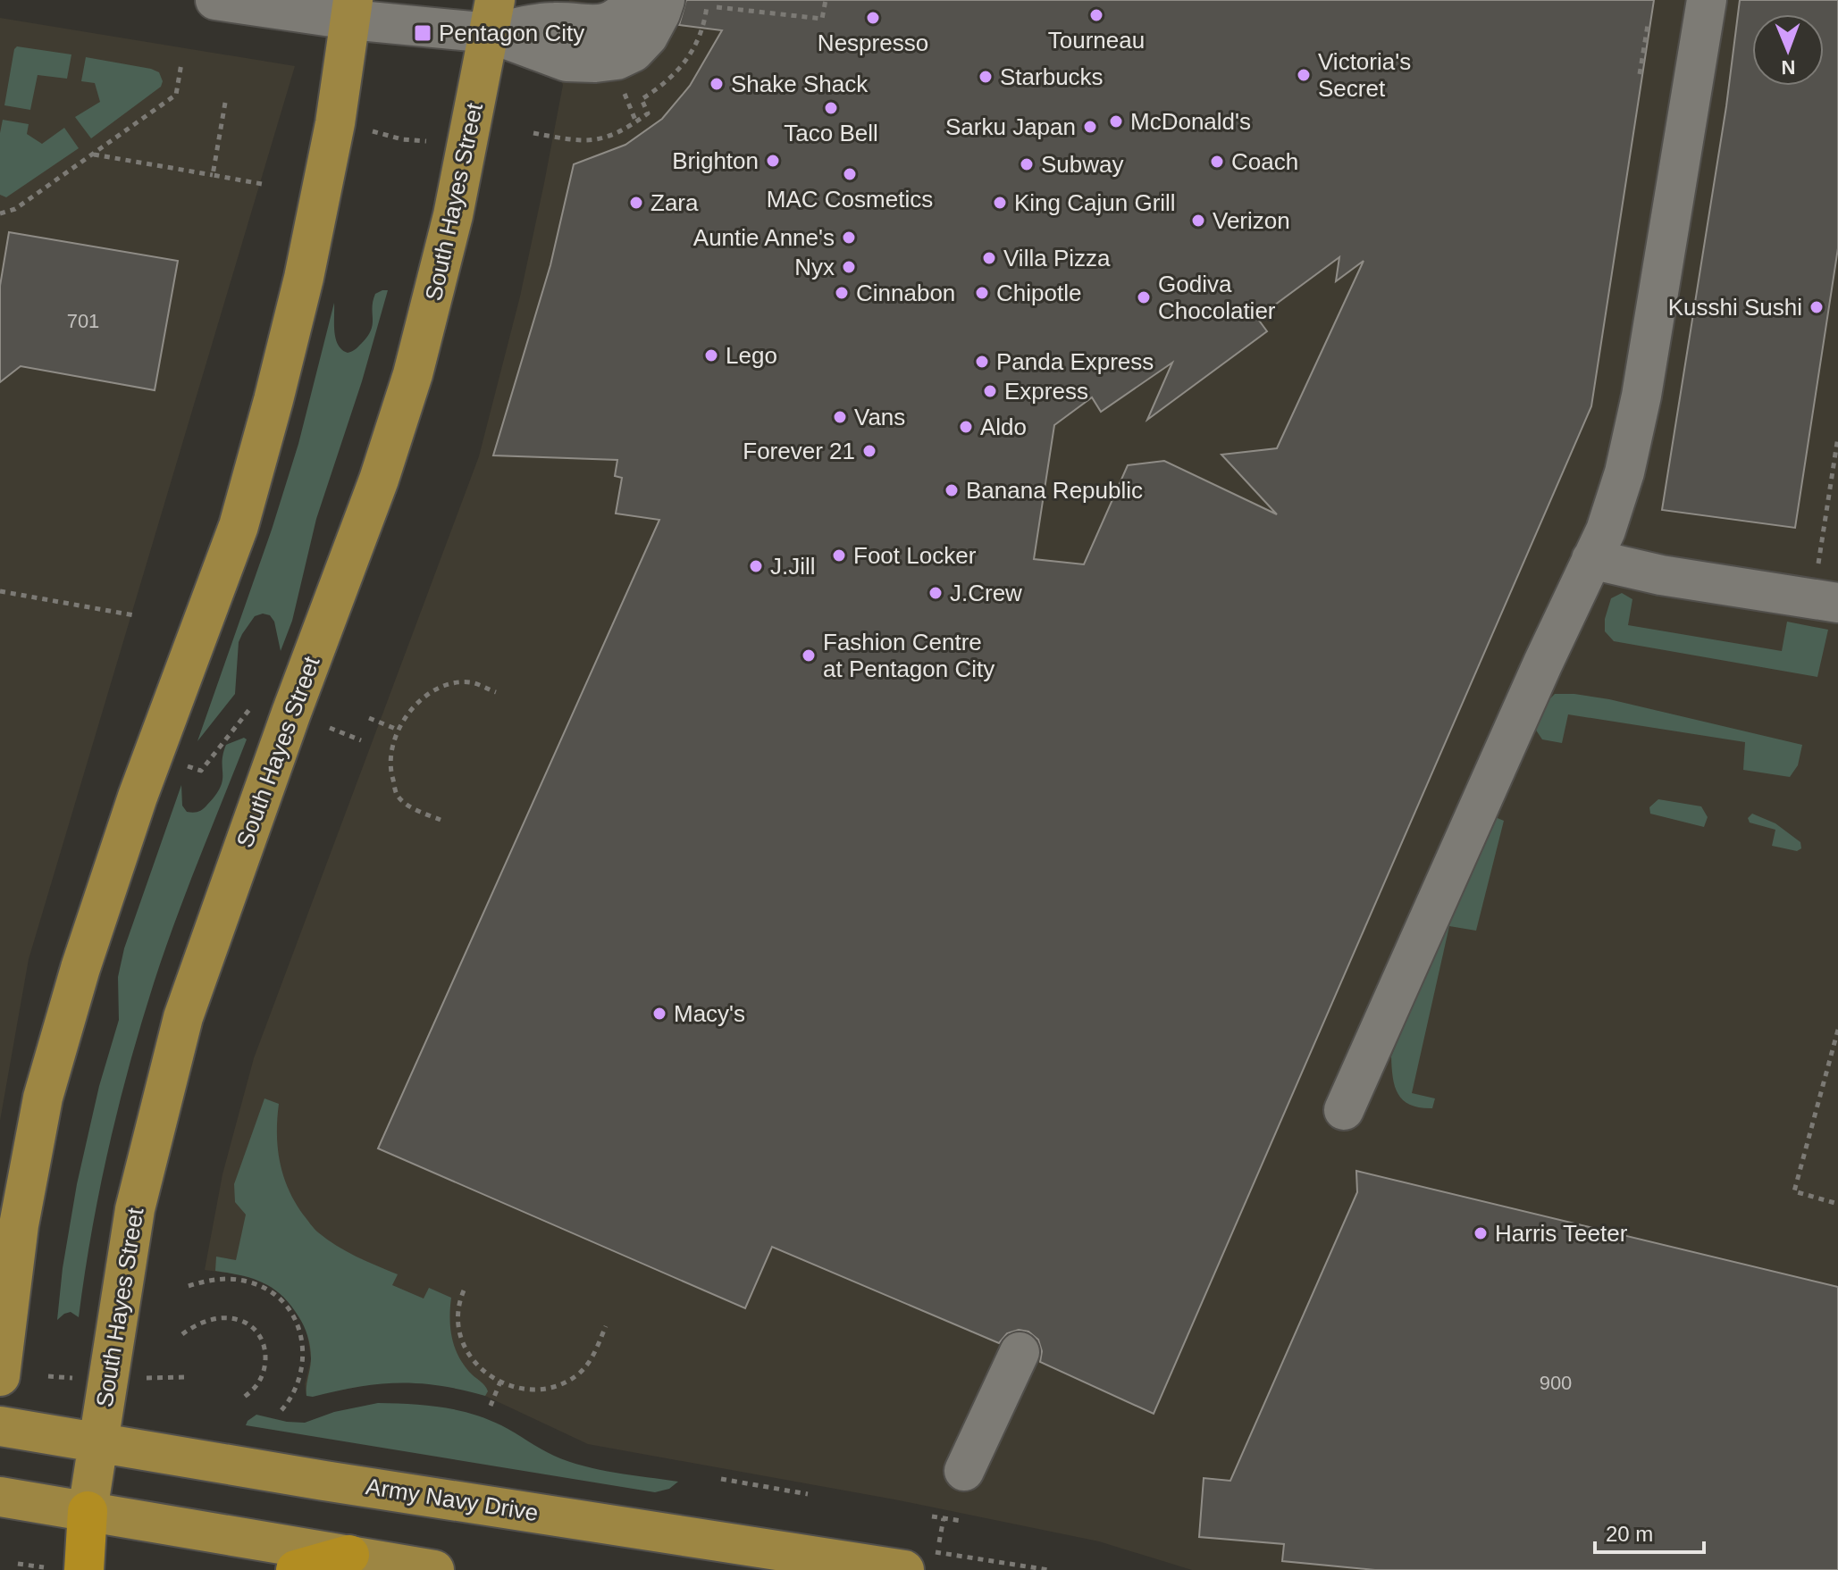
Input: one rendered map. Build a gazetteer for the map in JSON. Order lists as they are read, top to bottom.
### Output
{
  "streets": {
    "main road": ["South Hayes Street", "Army Navy Drive"]
  },
  "crossings": [
    ["South Hayes Street", "Army Navy Drive"]
  ],
  "places": {
    "other": [
      "Tourneau",
      "Nespresso",
      "Victoria's Secret",
      "Starbucks",
      "Shake Shack",
      "Taco Bell",
      "McDonald's",
      "Sarku Japan",
      "Brighton",
      "Coach",
      "Subway",
      "MAC Cosmetics",
      "Zara",
      "King Cajun Grill",
      "Verizon",
      "Auntie Anne's",
      "Villa Pizza",
      "Nyx",
      "Cinnabon",
      "Chipotle",
      "Godiva Chocolatier",
      "Kusshi Sushi",
      "Lego",
      "Panda Express",
      "Express",
      "Vans",
      "Aldo",
      "Forever 21",
      "Banana Republic",
      "Foot Locker",
      "J.Jill",
      "J.Crew",
      "Fashion Centre at Pentagon City",
      "Macy's",
      "Harris Teeter"
    ],
    "transit": ["Pentagon City"]
  },
  "house_numbers": ["701", "900"],
  "scale_bar": "20 m",
  "north": "bottom"
}
